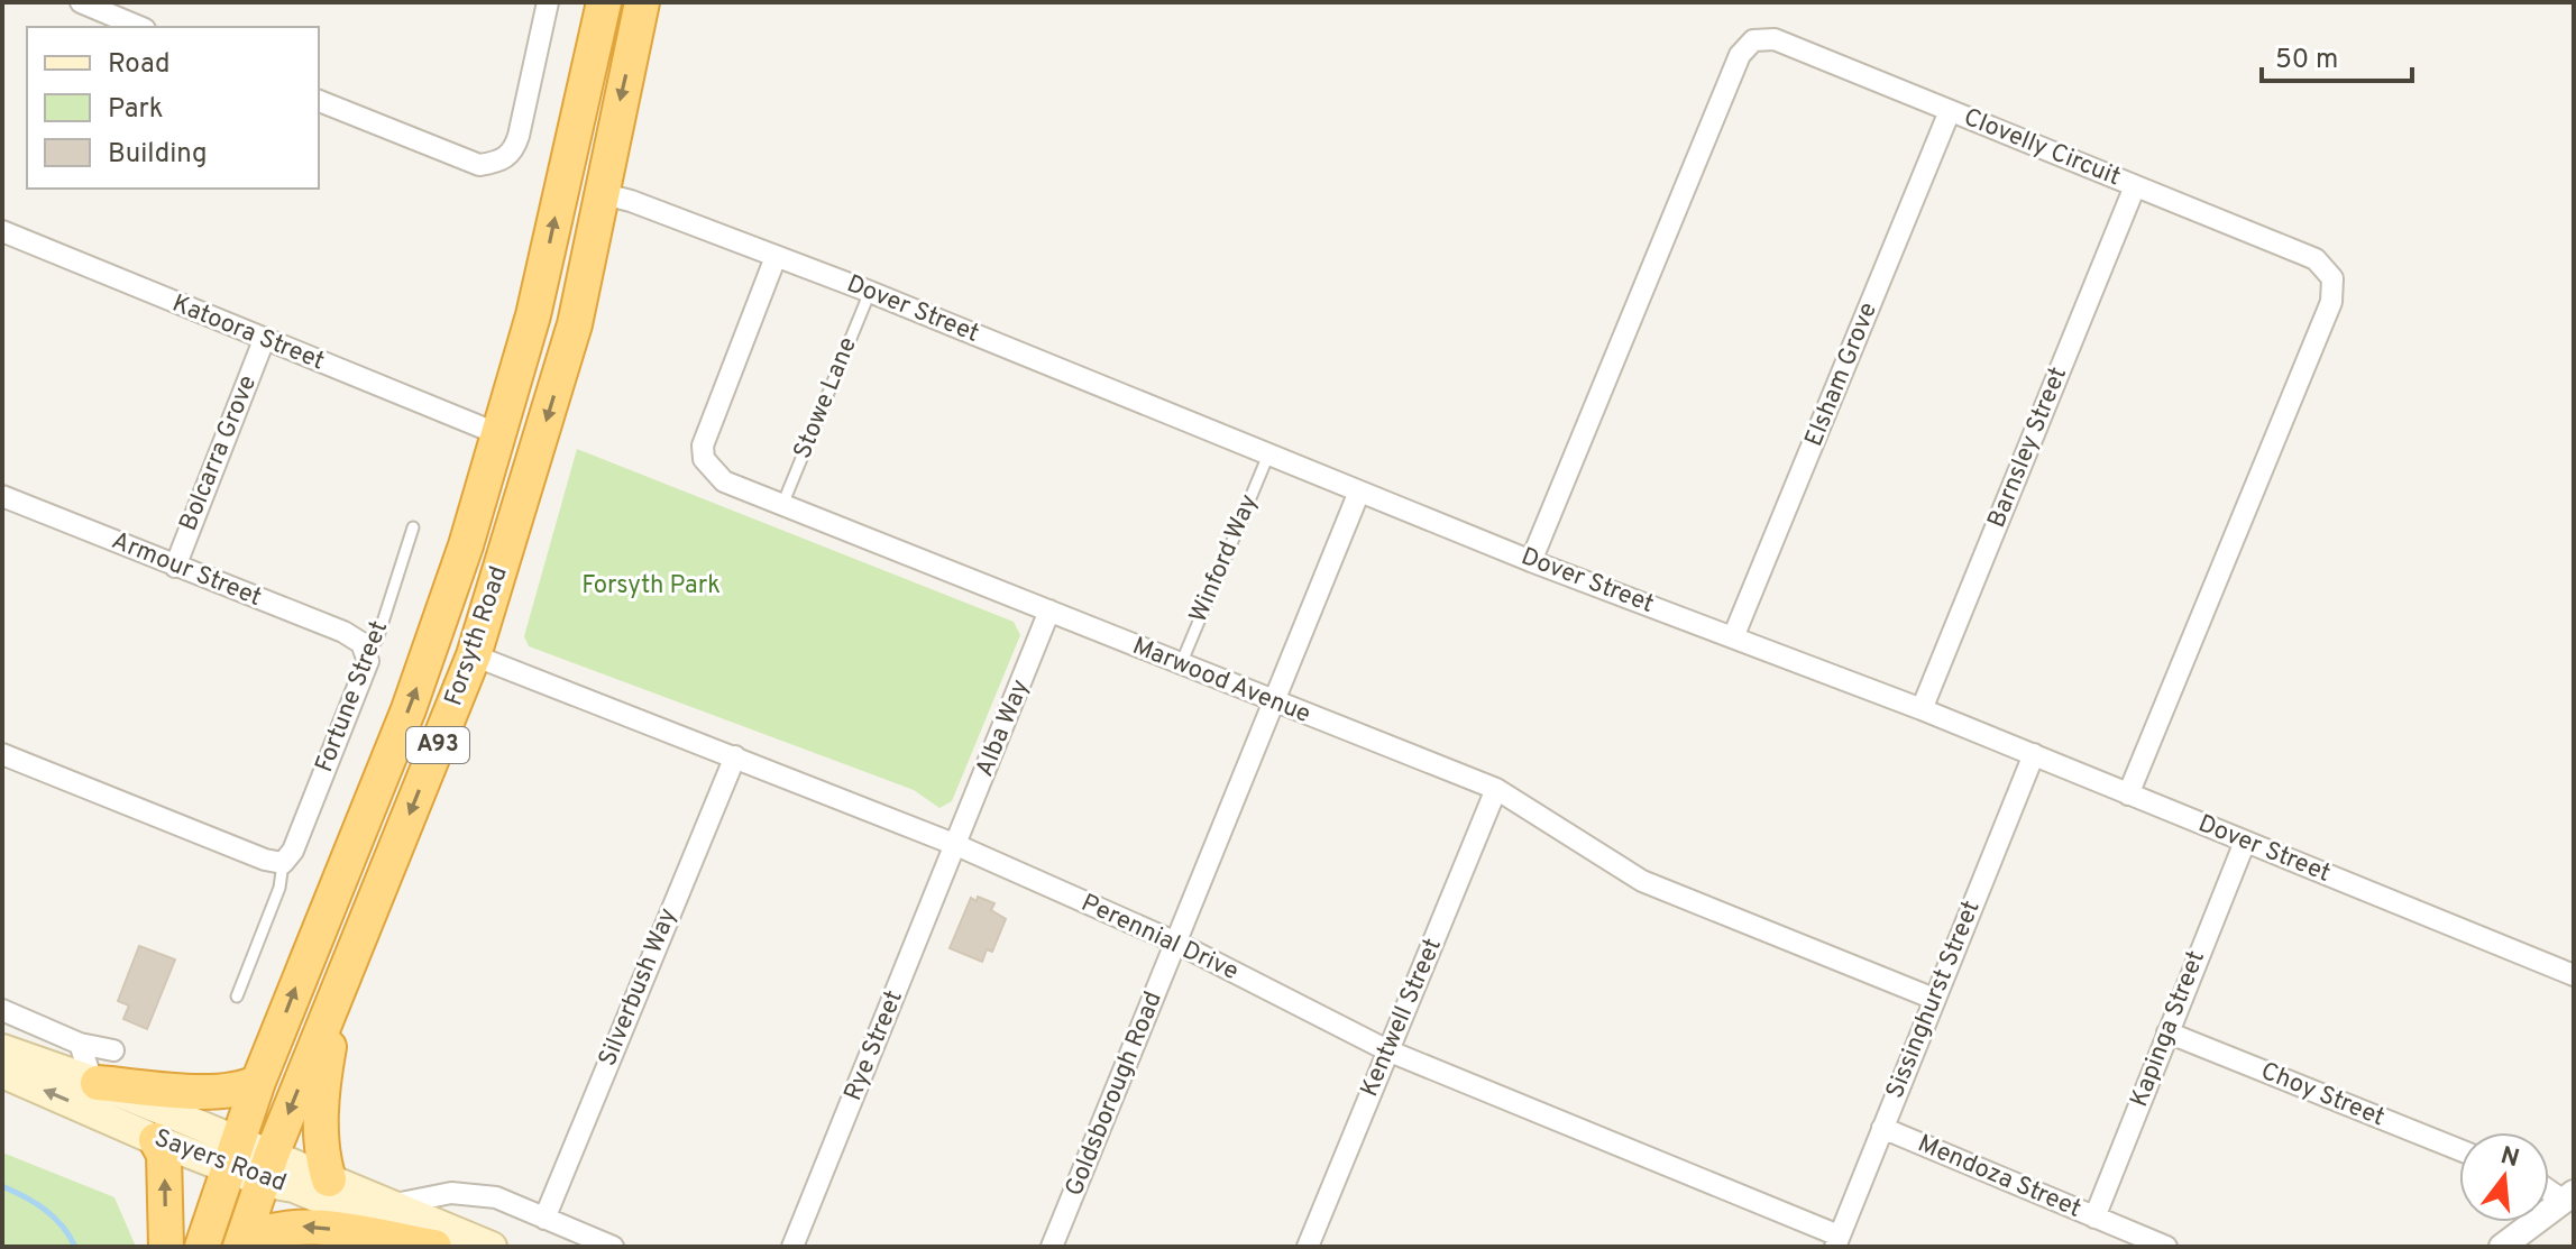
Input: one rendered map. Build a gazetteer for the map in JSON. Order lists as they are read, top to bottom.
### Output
{
  "streets": {
    "highway": ["Forsyth Road", "A93"],
    "main road": ["Sayers Road"],
    "street": [
      "Clovelly Circuit",
      "Dover Street",
      "Katoora Street",
      "Elsham Grove",
      "Barnsley Street",
      "Bolcarra Grove",
      "Armour Street",
      "Marwood Avenue",
      "Fortune Street",
      "Alba Way",
      "Perennial Drive",
      "Silverbush Way",
      "Sissinghurst Street",
      "Kentwell Street",
      "Kapinga Street",
      "Rye Street",
      "Goldsborough Road",
      "Choy Street",
      "Mendoza Street"
    ],
    "lane": ["Stowe Lane", "Winford Way"]
  },
  "crossings": [
    ["Clovelly Circuit", "Dover Street"],
    ["Clovelly Circuit", "Elsham Grove"],
    ["Clovelly Circuit", "Barnsley Street"],
    ["Dover Street", "Elsham Grove"],
    ["Dover Street", "Stowe Lane"],
    ["Dover Street", "Barnsley Street"],
    ["Dover Street", "Winford Way"],
    ["Dover Street", "Forsyth Road"],
    ["Dover Street", "Marwood Avenue"],
    ["Dover Street", "Sissinghurst Street"],
    ["Dover Street", "Kapinga Street"],
    ["Dover Street", "Goldsborough Road"],
    ["Katoora Street", "Bolcarra Grove"],
    ["Katoora Street", "Forsyth Road"],
    ["Stowe Lane", "Marwood Avenue"],
    ["Bolcarra Grove", "Armour Street"],
    ["Winford Way", "Marwood Avenue"],
    ["Armour Street", "Fortune Street"],
    ["Forsyth Road", "Perennial Drive"],
    ["Forsyth Road", "Sayers Road"],
    ["Marwood Avenue", "Alba Way"],
    ["Marwood Avenue", "Sissinghurst Street"],
    ["Marwood Avenue", "Kentwell Street"],
    ["Marwood Avenue", "Goldsborough Road"],
    ["Alba Way", "Perennial Drive"],
    ["Alba Way", "Rye Street"],
    ["Perennial Drive", "Silverbush Way"],
    ["Perennial Drive", "Sissinghurst Street"],
    ["Perennial Drive", "Kentwell Street"],
    ["Perennial Drive", "Rye Street"],
    ["Perennial Drive", "Goldsborough Road"],
    ["Sissinghurst Street", "Mendoza Street"],
    ["Kapinga Street", "Choy Street"],
    ["Kapinga Street", "Mendoza Street"]
  ],
  "parks": ["Forsyth Park"],
  "legend": ["Road", "Park", "Building"],
  "scale_bar": "50 m",
  "north": "top"
}
